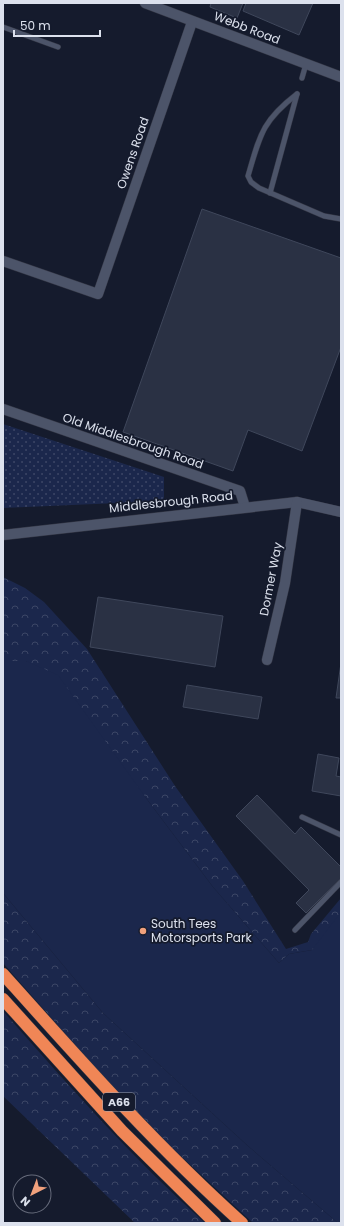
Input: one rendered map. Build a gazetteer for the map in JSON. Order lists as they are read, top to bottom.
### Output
{
  "streets": {
    "highway": ["A66"],
    "street": [
      "Webb Road",
      "Owens Road",
      "Old Middlesbrough Road",
      "Middlesbrough Road",
      "Dormer Way"
    ]
  },
  "crossings": [
    ["Webb Road", "Owens Road"],
    ["Old Middlesbrough Road", "Middlesbrough Road"],
    ["Middlesbrough Road", "Dormer Way"]
  ],
  "places": ["South Tees Motorsports Park"],
  "scale_bar": "50 m",
  "north": "bottom left"
}
